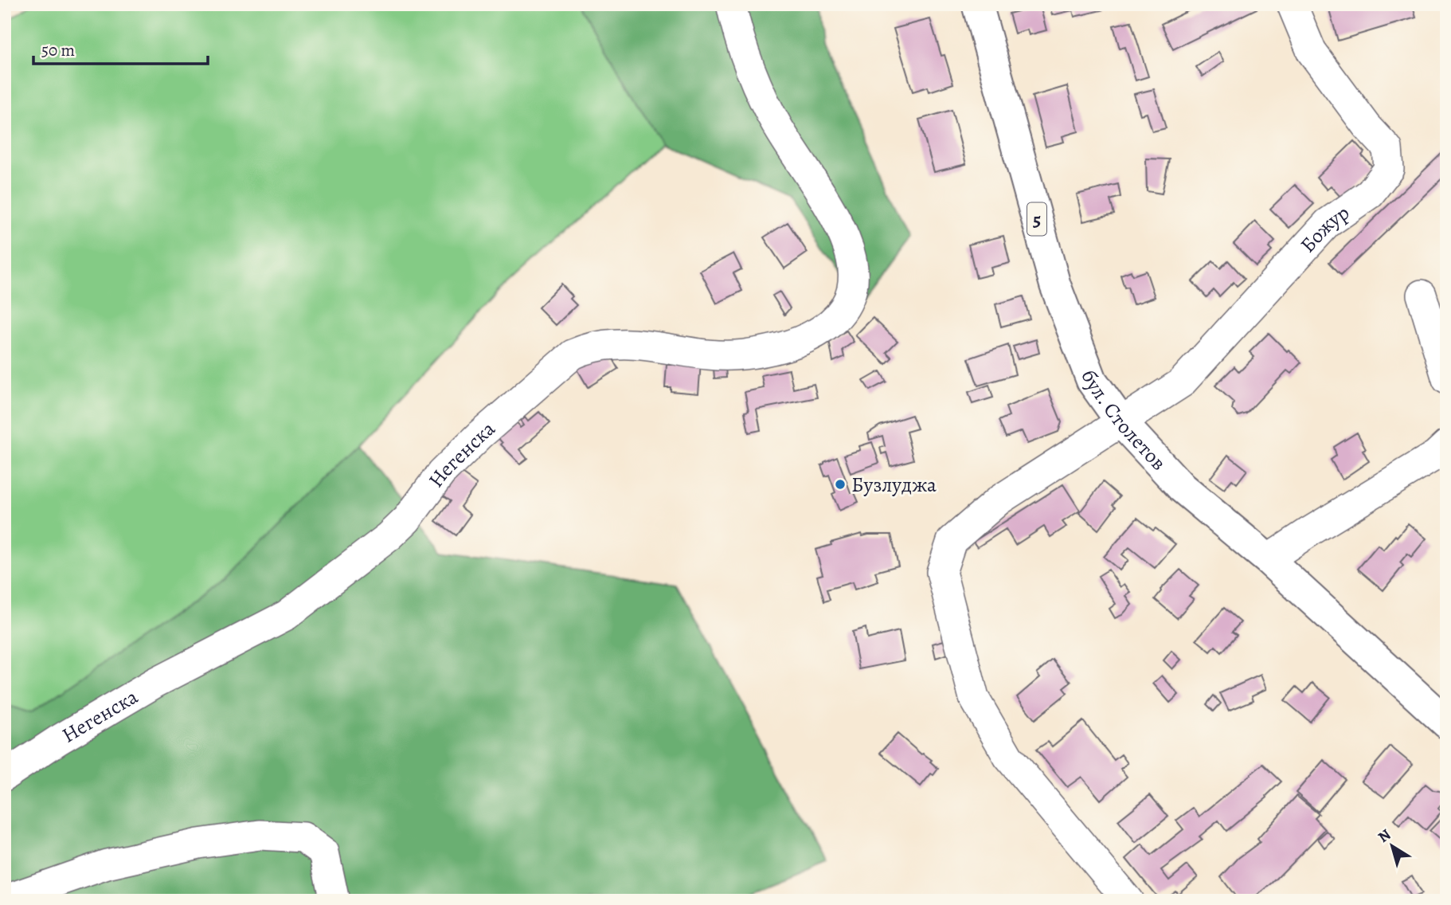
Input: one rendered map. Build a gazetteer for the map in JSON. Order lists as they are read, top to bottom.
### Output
{
  "streets": {
    "main road": ["5", "бул. Столетов"],
    "street": ["Божур", "Негенска"]
  },
  "crossings": [
    ["Божур", "бул. Столетов"]
  ],
  "places": ["Бузлуджа"],
  "scale_bar": "50 m",
  "north": "top left"
}
